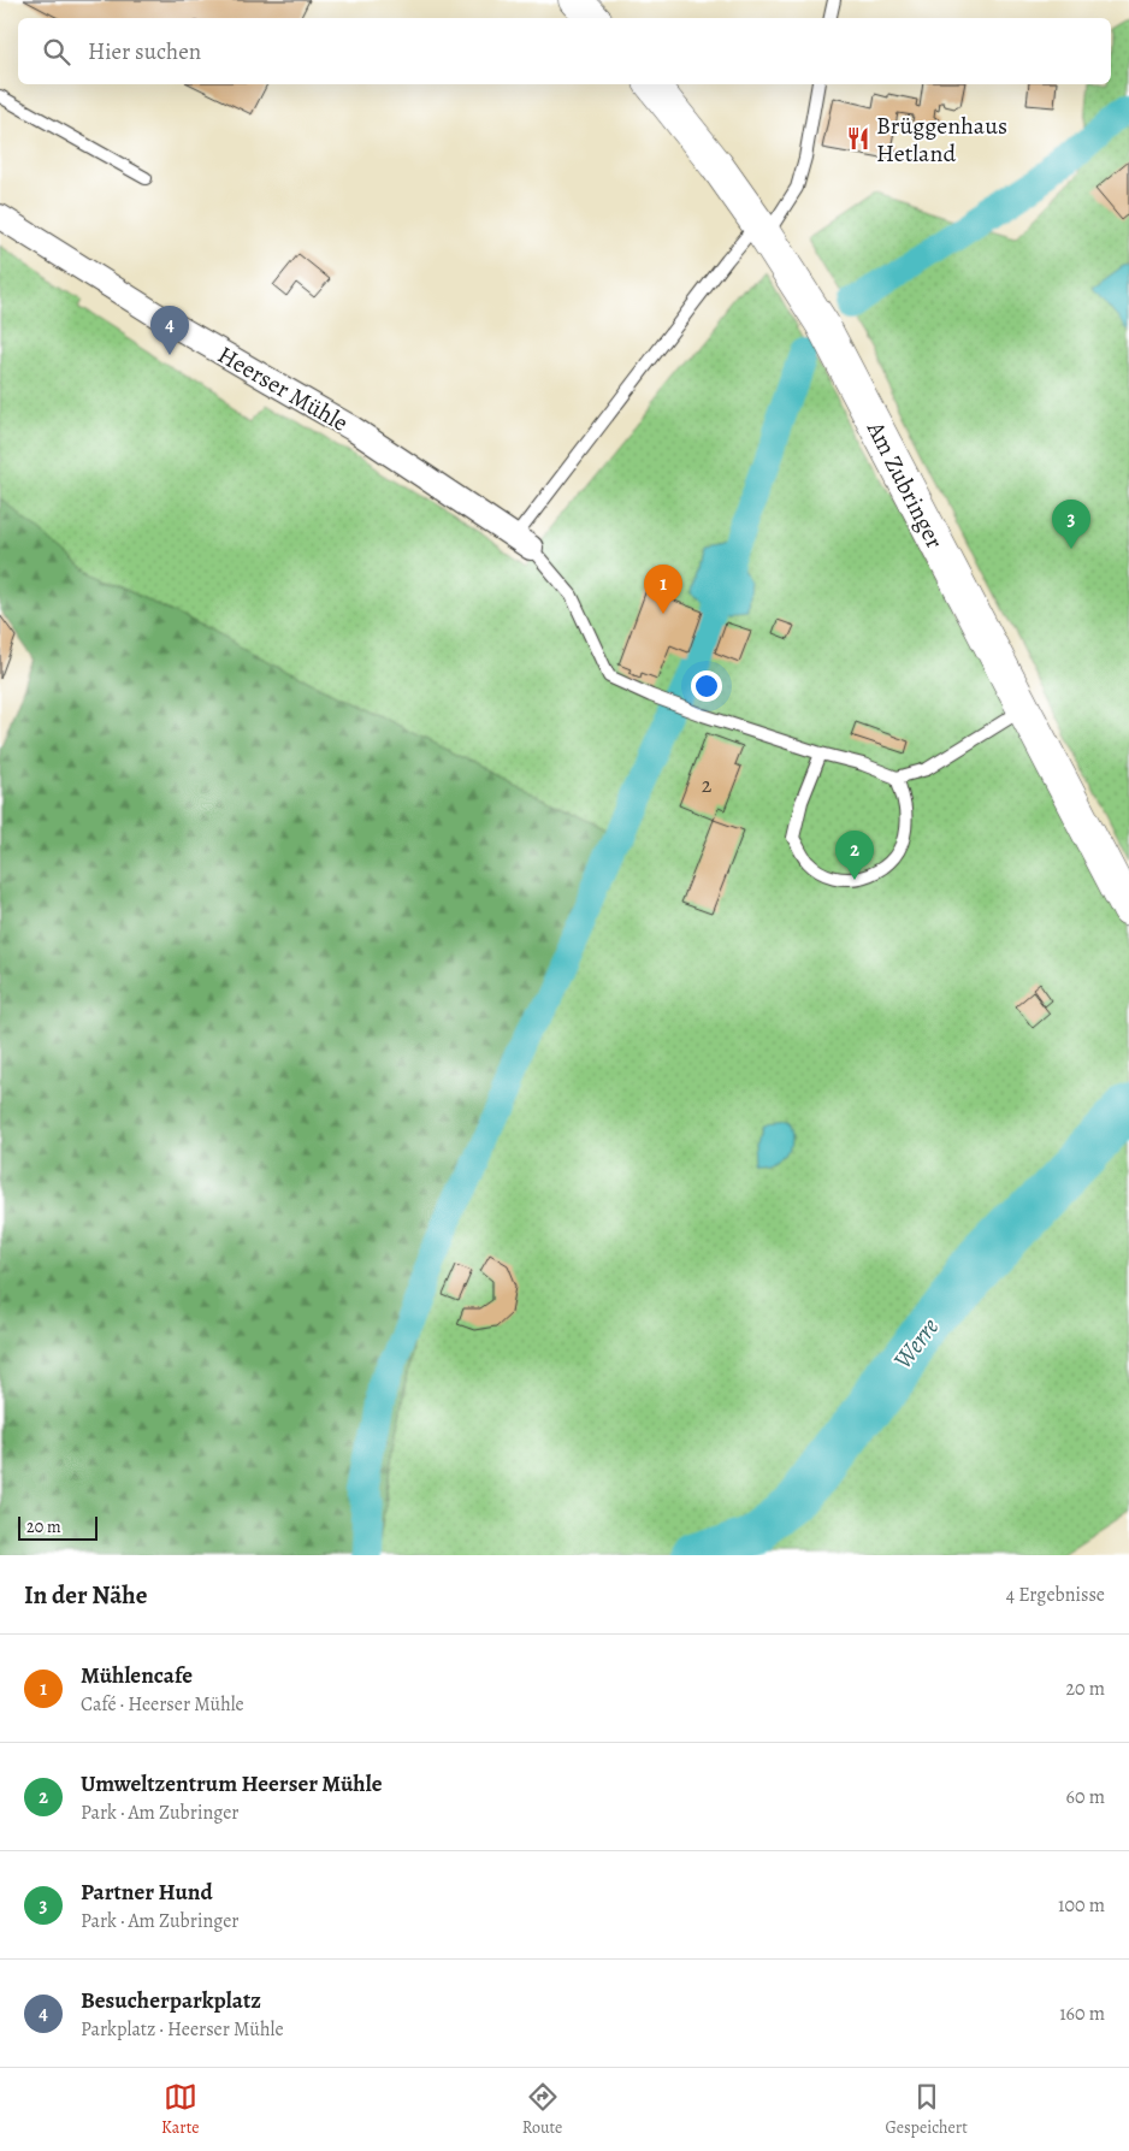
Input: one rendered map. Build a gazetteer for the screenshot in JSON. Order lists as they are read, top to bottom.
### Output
{
  "streets": {
    "main road": ["Am Zubringer"],
    "street": ["Heerser Mühle"]
  },
  "water": ["Werre"],
  "places": {
    "restaurant": ["Brüggenhaus Hetland"]
  },
  "house_numbers": ["2"],
  "scale_bar": "20 m",
  "page": {
    "search": "Hier suchen",
    "pins": [
      "4",
      "3",
      "1",
      "2"
    ],
    "scale": "20 m",
    "heading": ["In der Nähe", "4 Ergebnisse"],
    "list": [
      {
        "mark": "1",
        "name": "Mühlencafe",
        "note": "Café · Heerser Mühle",
        "value": "20 m"
      },
      {
        "mark": "2",
        "name": "Umweltzentrum Heerser Mühle",
        "note": "Park · Am Zubringer",
        "value": "60 m"
      },
      {
        "mark": "3",
        "name": "Partner Hund",
        "note": "Park · Am Zubringer",
        "value": "100 m"
      },
      {
        "mark": "4",
        "name": "Besucherparkplatz",
        "note": "Parkplatz · Heerser Mühle",
        "value": "160 m"
      }
    ],
    "nav": ["Karte", "Route", "Gespeichert"]
  }
}
